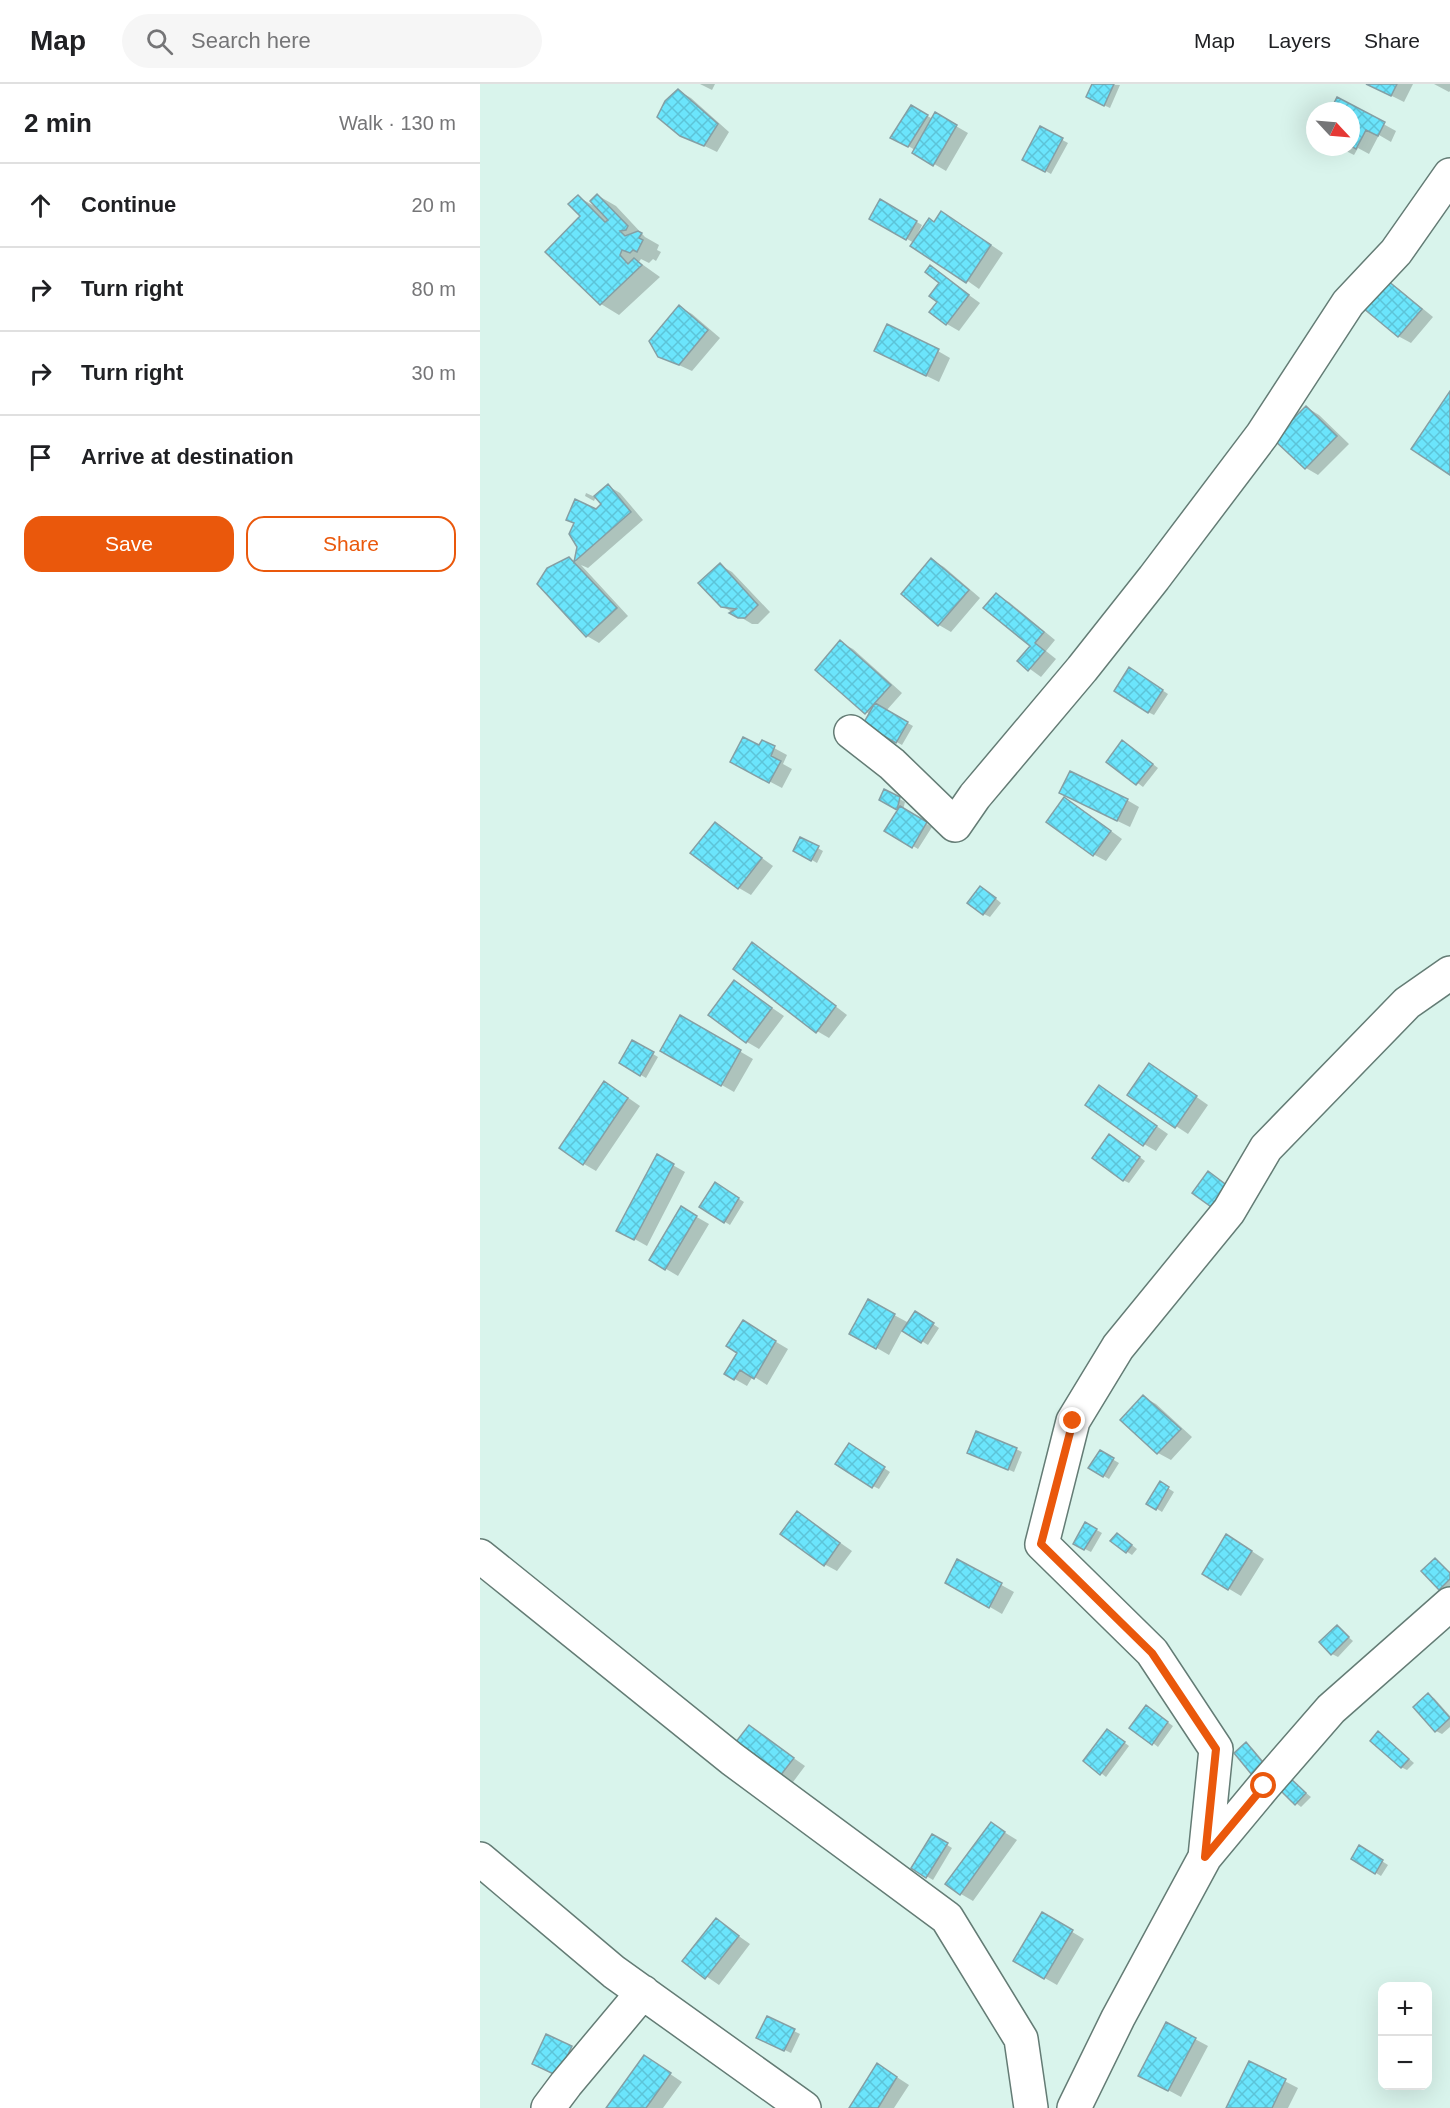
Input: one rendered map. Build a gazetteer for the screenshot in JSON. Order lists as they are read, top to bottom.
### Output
{
  "north": "bottom right",
  "page": {
    "header": "Map",
    "search": "Search here",
    "nav": ["Map", "Layers", "Share"],
    "heading": ["2 min", "Walk · 130 m"],
    "list": [
      ["Continue", "20 m"],
      ["Turn right", "80 m"],
      ["Turn right", "30 m"],
      "Arrive at destination"
    ],
    "buttons": ["Save", "Share"],
    "map_buttons": ["+", "−"]
  }
}
